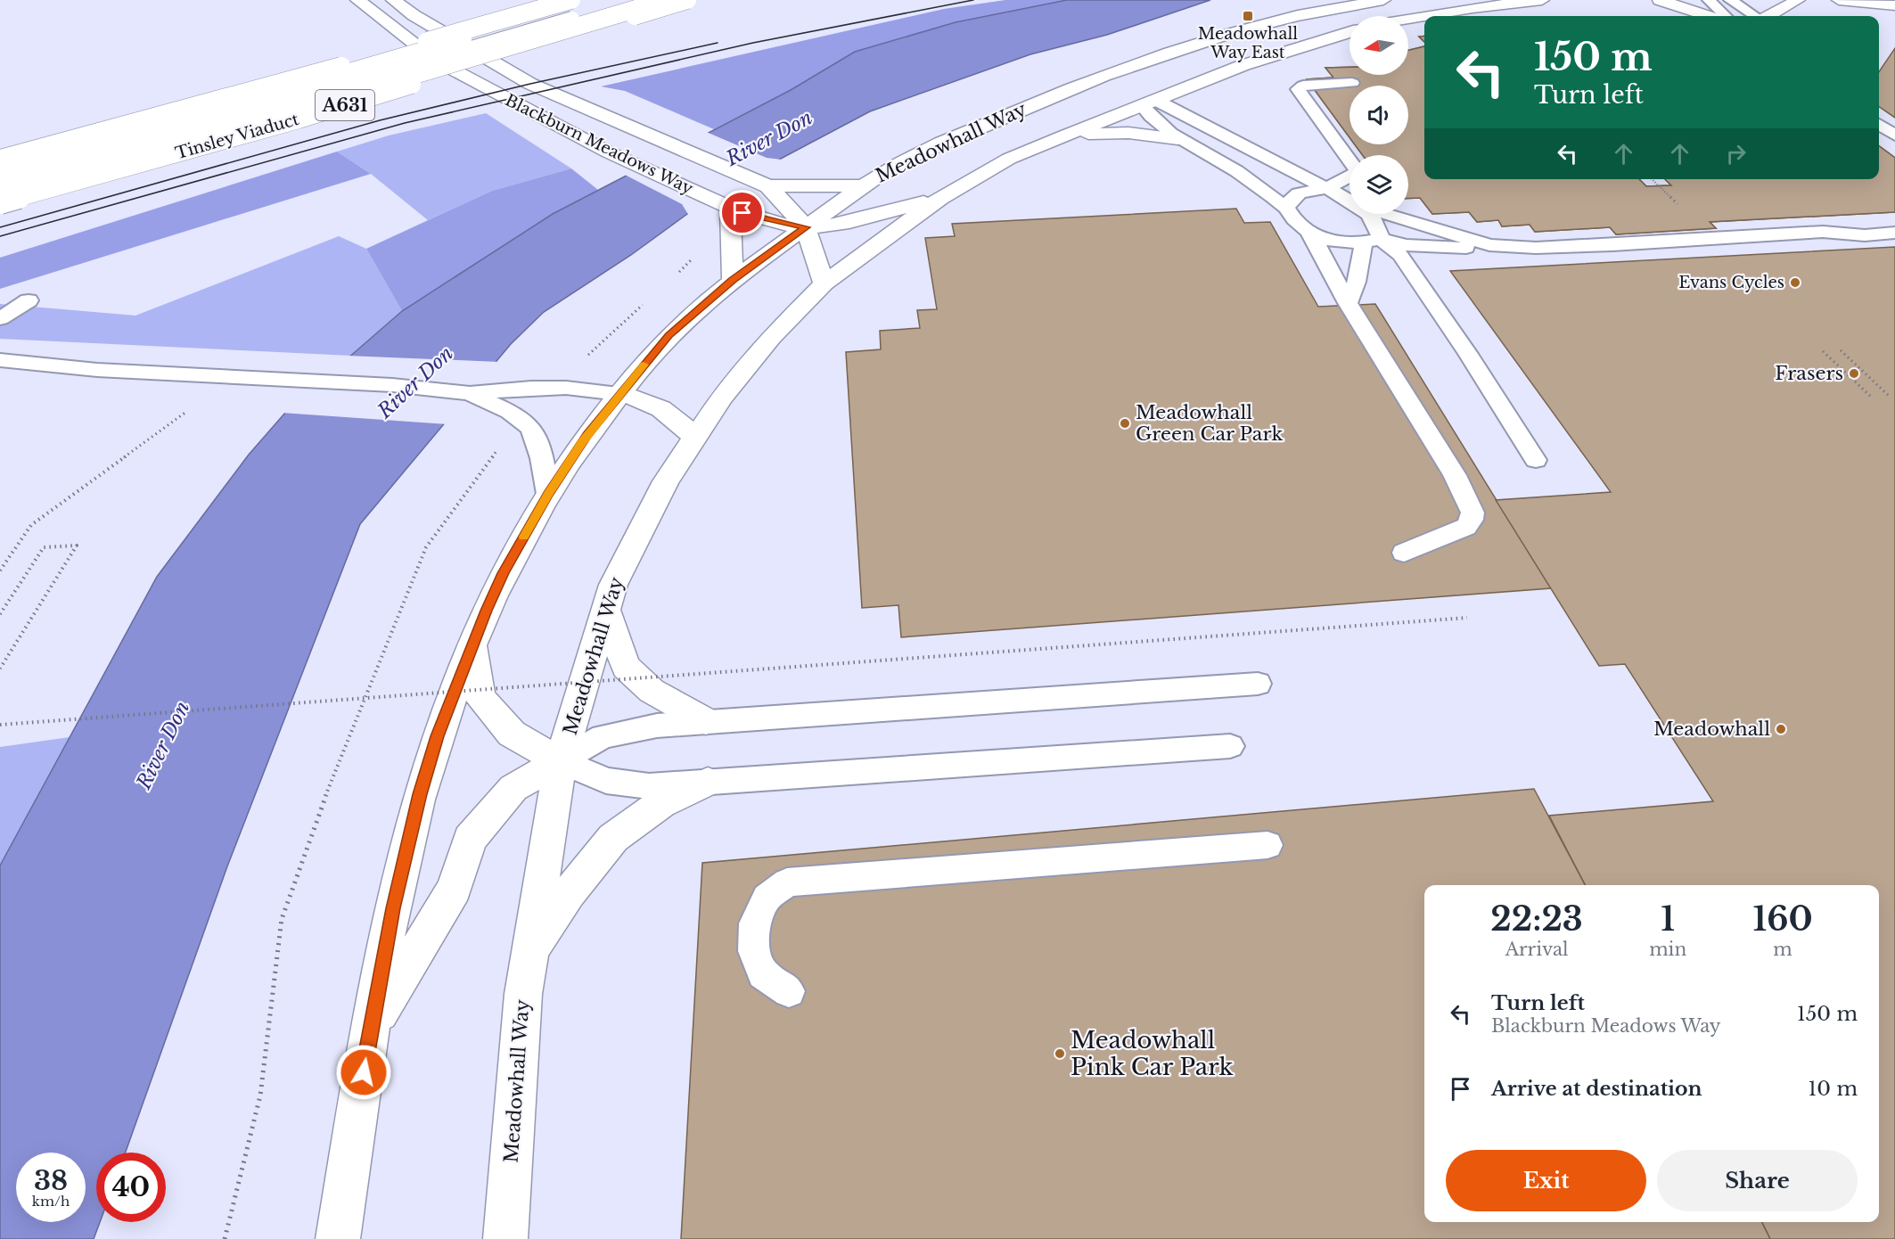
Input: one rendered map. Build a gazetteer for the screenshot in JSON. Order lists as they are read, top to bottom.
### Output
{
  "streets": {
    "main road": [
      "A631",
      "Tinsley Viaduct",
      "Meadowhall Way",
      "Blackburn Meadows Way"
    ]
  },
  "crossings": [
    ["Meadowhall Way", "Blackburn Meadows Way"]
  ],
  "water": ["River Don"],
  "places": {
    "transit": ["Meadowhall Way East"],
    "other": [
      "Evans Cycles",
      "Frasers",
      "Meadowhall Green Car Park",
      "Meadowhall",
      "Meadowhall Pink Car Park"
    ]
  },
  "north": "left",
  "page": {
    "turn": ["150 m", "Turn left"],
    "eta": [
      "22:23",
      "Arrival",
      "1",
      "min",
      "160",
      "m"
    ],
    "list": [
      {
        "name": "Turn left",
        "note": "Blackburn Meadows Way",
        "value": "150 m"
      },
      {
        "name": "Arrive at destination",
        "value": "10 m"
      }
    ],
    "buttons": ["Exit", "Share"],
    "speed": "38 km/h",
    "limit": "40"
  }
}
